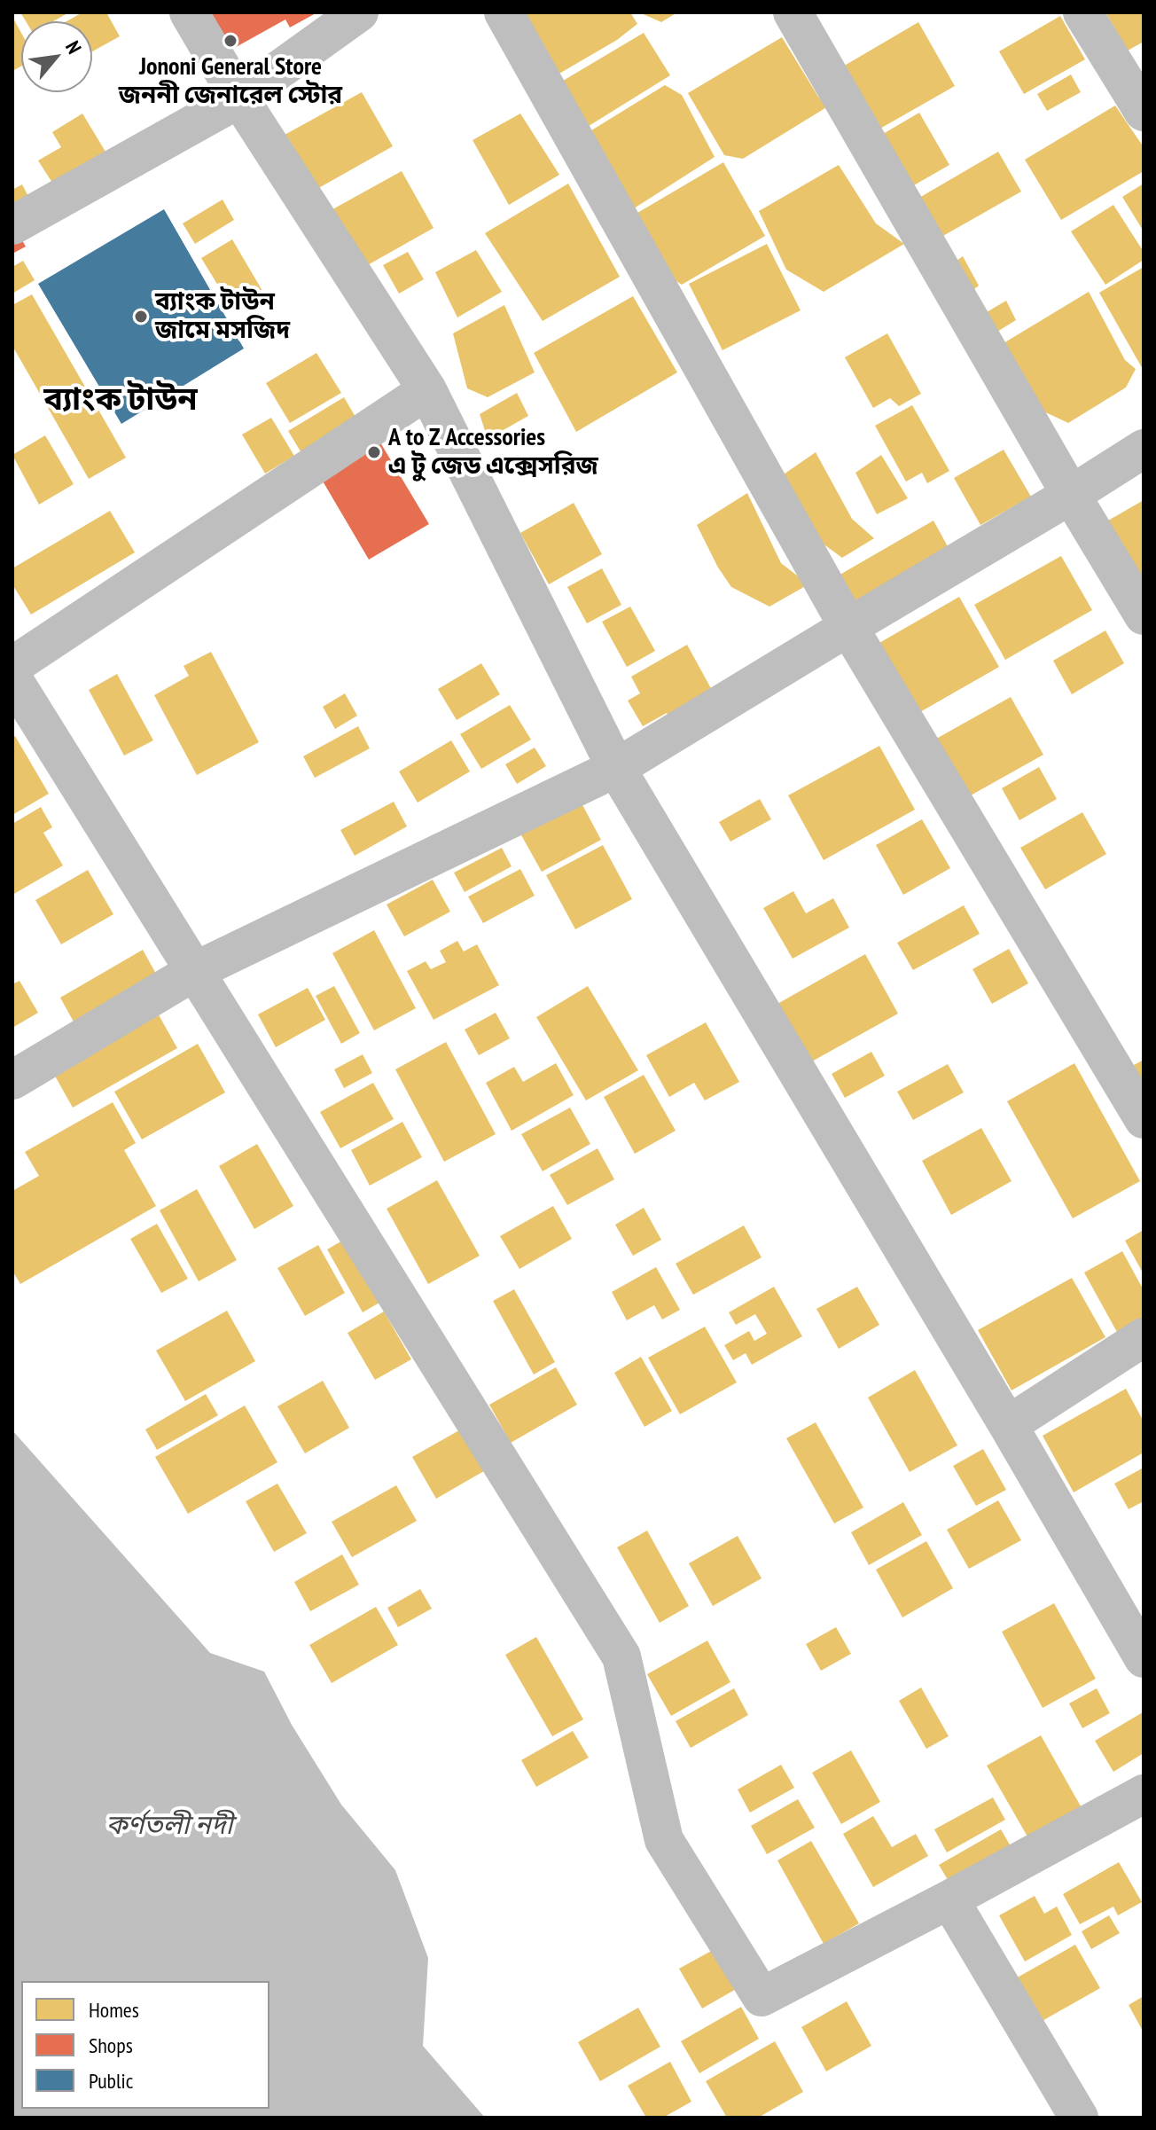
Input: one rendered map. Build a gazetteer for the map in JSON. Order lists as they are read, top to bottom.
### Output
{
  "districts": ["ব্যাংক টাউন"],
  "water": ["কর্ণতলী নদী"],
  "places": ["Jononi General Store জননী জেনারেল স্টোর", "ব্যাংক টাউন জামে মসজিদ", "A to Z Accessories এ টু জেড এক্সেসরিজ"],
  "legend": ["Homes", "Shops", "Public"],
  "north": "top right"
}
